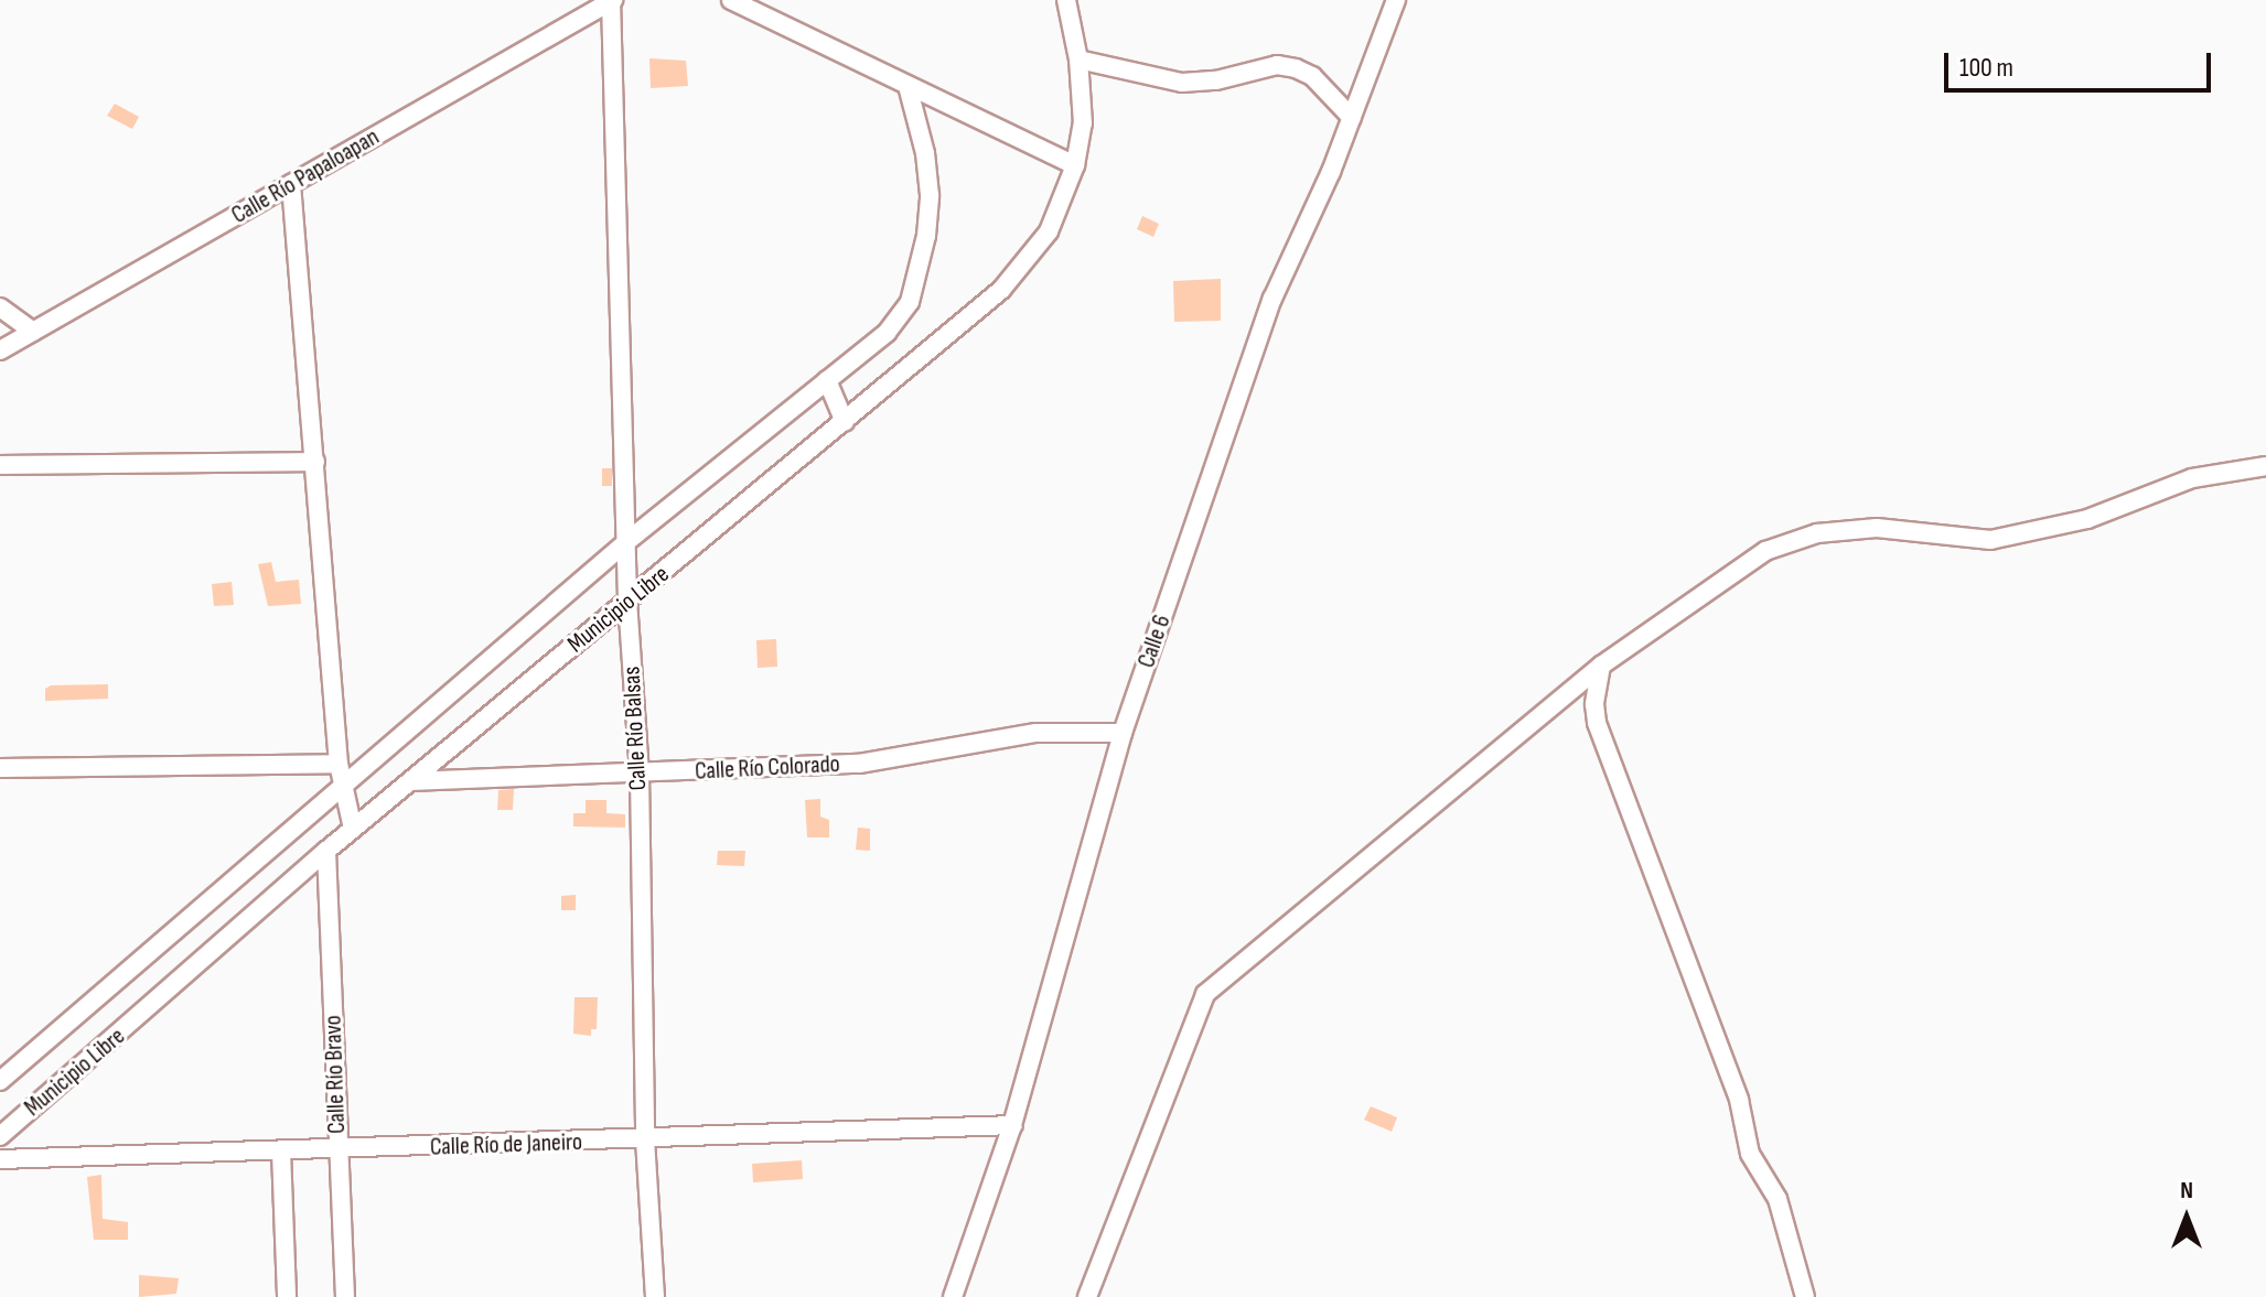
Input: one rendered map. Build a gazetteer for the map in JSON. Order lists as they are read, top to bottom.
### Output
{
  "streets": {
    "street": [
      "Calle Río Papaloapan",
      "Municipio Libre",
      "Calle 6",
      "Calle Río Balsas",
      "Calle Río Colorado",
      "Calle Río Bravo",
      "Calle Río de Janeiro"
    ]
  },
  "crossings": [
    ["Calle Río Papaloapan", "Calle Río Balsas"],
    ["Municipio Libre", "Calle Río Balsas"],
    ["Municipio Libre", "Calle Río Colorado"],
    ["Municipio Libre", "Calle Río Bravo"],
    ["Calle 6", "Calle Río Colorado"],
    ["Calle 6", "Calle Río de Janeiro"],
    ["Calle Río Balsas", "Calle Río Colorado"],
    ["Calle Río Balsas", "Calle Río de Janeiro"],
    ["Calle Río Bravo", "Calle Río de Janeiro"]
  ],
  "scale_bar": "100 m",
  "north": "top"
}
